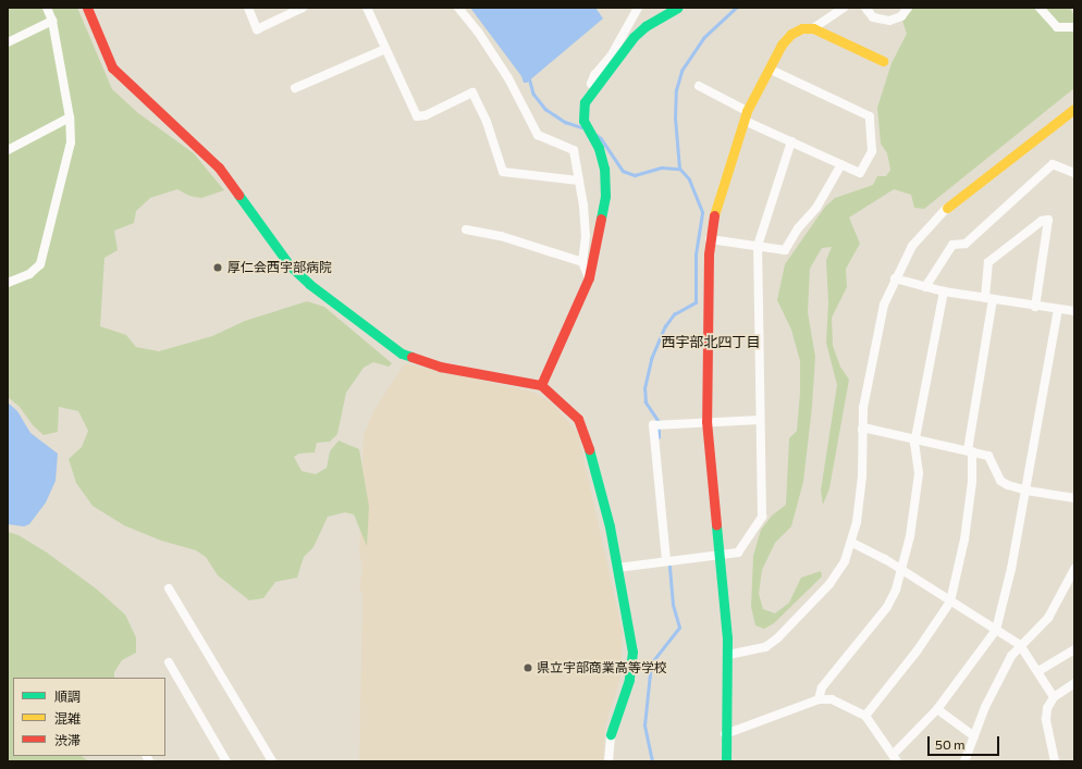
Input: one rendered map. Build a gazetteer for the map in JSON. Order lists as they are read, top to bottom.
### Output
{
  "districts": ["西宇部北四丁目"],
  "places": ["厚仁会西宇部病院", "県立宇部商業高等学校"],
  "legend": ["順調", "混雑", "渋滞"],
  "scale_bar": "50 m"
}
